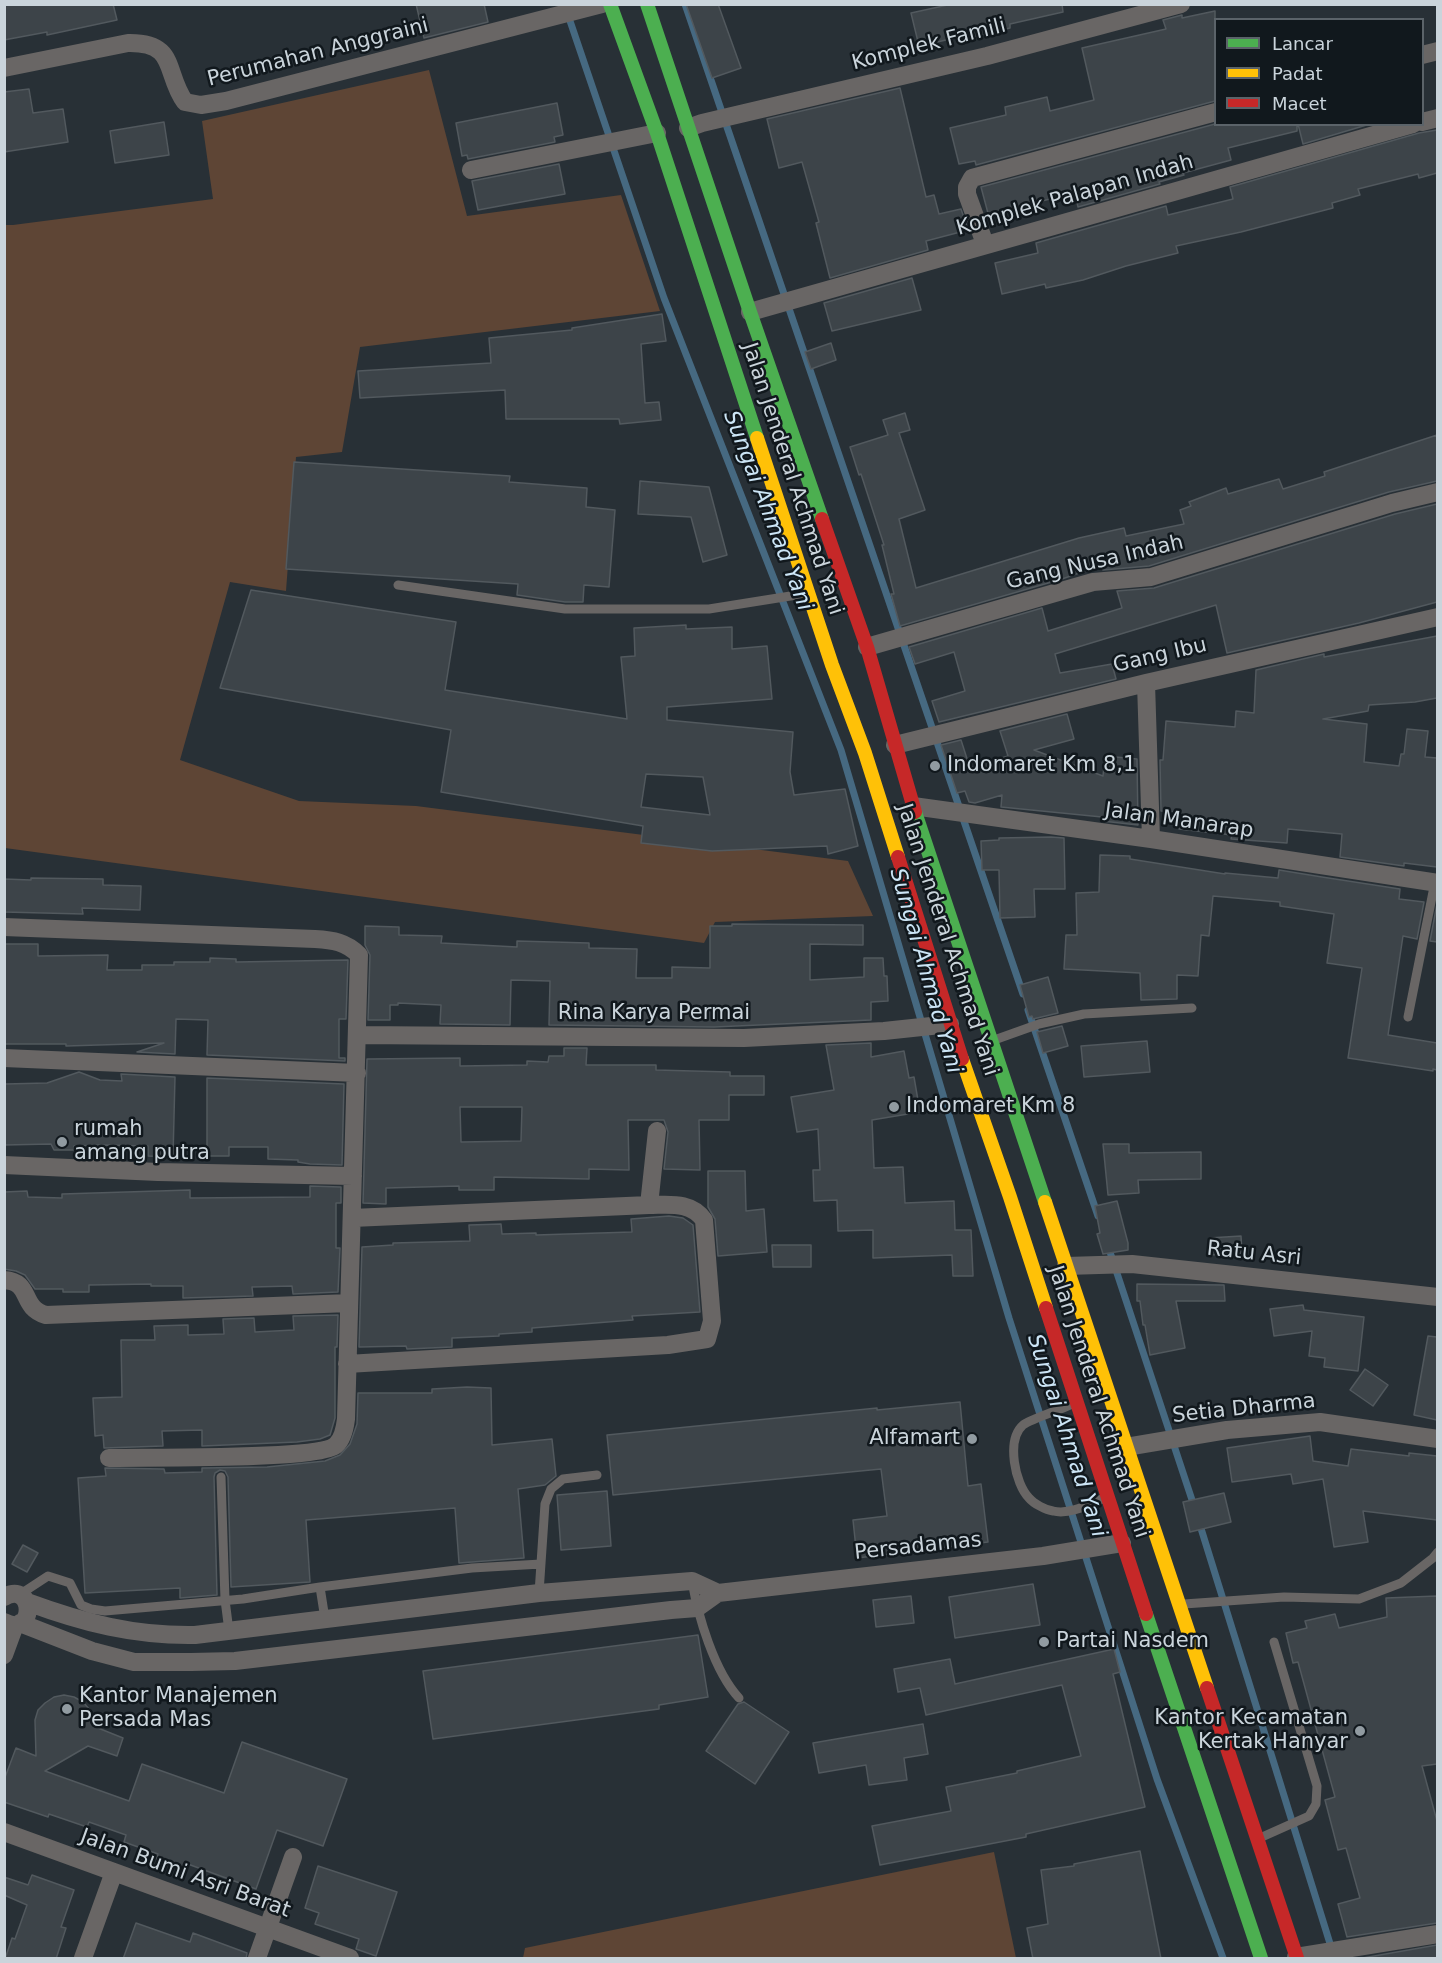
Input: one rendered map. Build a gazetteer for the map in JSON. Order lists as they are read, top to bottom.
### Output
{
  "streets": {
    "highway": ["Jalan Jenderal Achmad Yani"],
    "street": [
      "Komplek Famili",
      "Perumahan Anggraini",
      "Komplek Palapan Indah",
      "Gang Nusa Indah",
      "Gang Ibu",
      "Jalan Manarap",
      "Rina Karya Permai",
      "Ratu Asri",
      "Setia Dharma",
      "Persadamas",
      "Jalan Bumi Asri Barat"
    ]
  },
  "crossings": [
    ["Komplek Famili", "Jalan Jenderal Achmad Yani"],
    ["Komplek Palapan Indah", "Jalan Jenderal Achmad Yani"],
    ["Jalan Jenderal Achmad Yani", "Gang Nusa Indah"],
    ["Jalan Jenderal Achmad Yani", "Gang Ibu"],
    ["Jalan Jenderal Achmad Yani", "Jalan Manarap"],
    ["Jalan Jenderal Achmad Yani", "Rina Karya Permai"],
    ["Jalan Jenderal Achmad Yani", "Ratu Asri"],
    ["Jalan Jenderal Achmad Yani", "Setia Dharma"],
    ["Jalan Jenderal Achmad Yani", "Persadamas"]
  ],
  "water": ["Sungai Ahmad Yani"],
  "places": [
    "Indomaret Km 8,1",
    "Indomaret Km 8",
    "rumah amang putra",
    "Alfamart",
    "Partai Nasdem",
    "Kantor Manajemen Persada Mas",
    "Kantor Kecamatan Kertak Hanyar"
  ],
  "legend": ["Lancar", "Padat", "Macet"]
}
